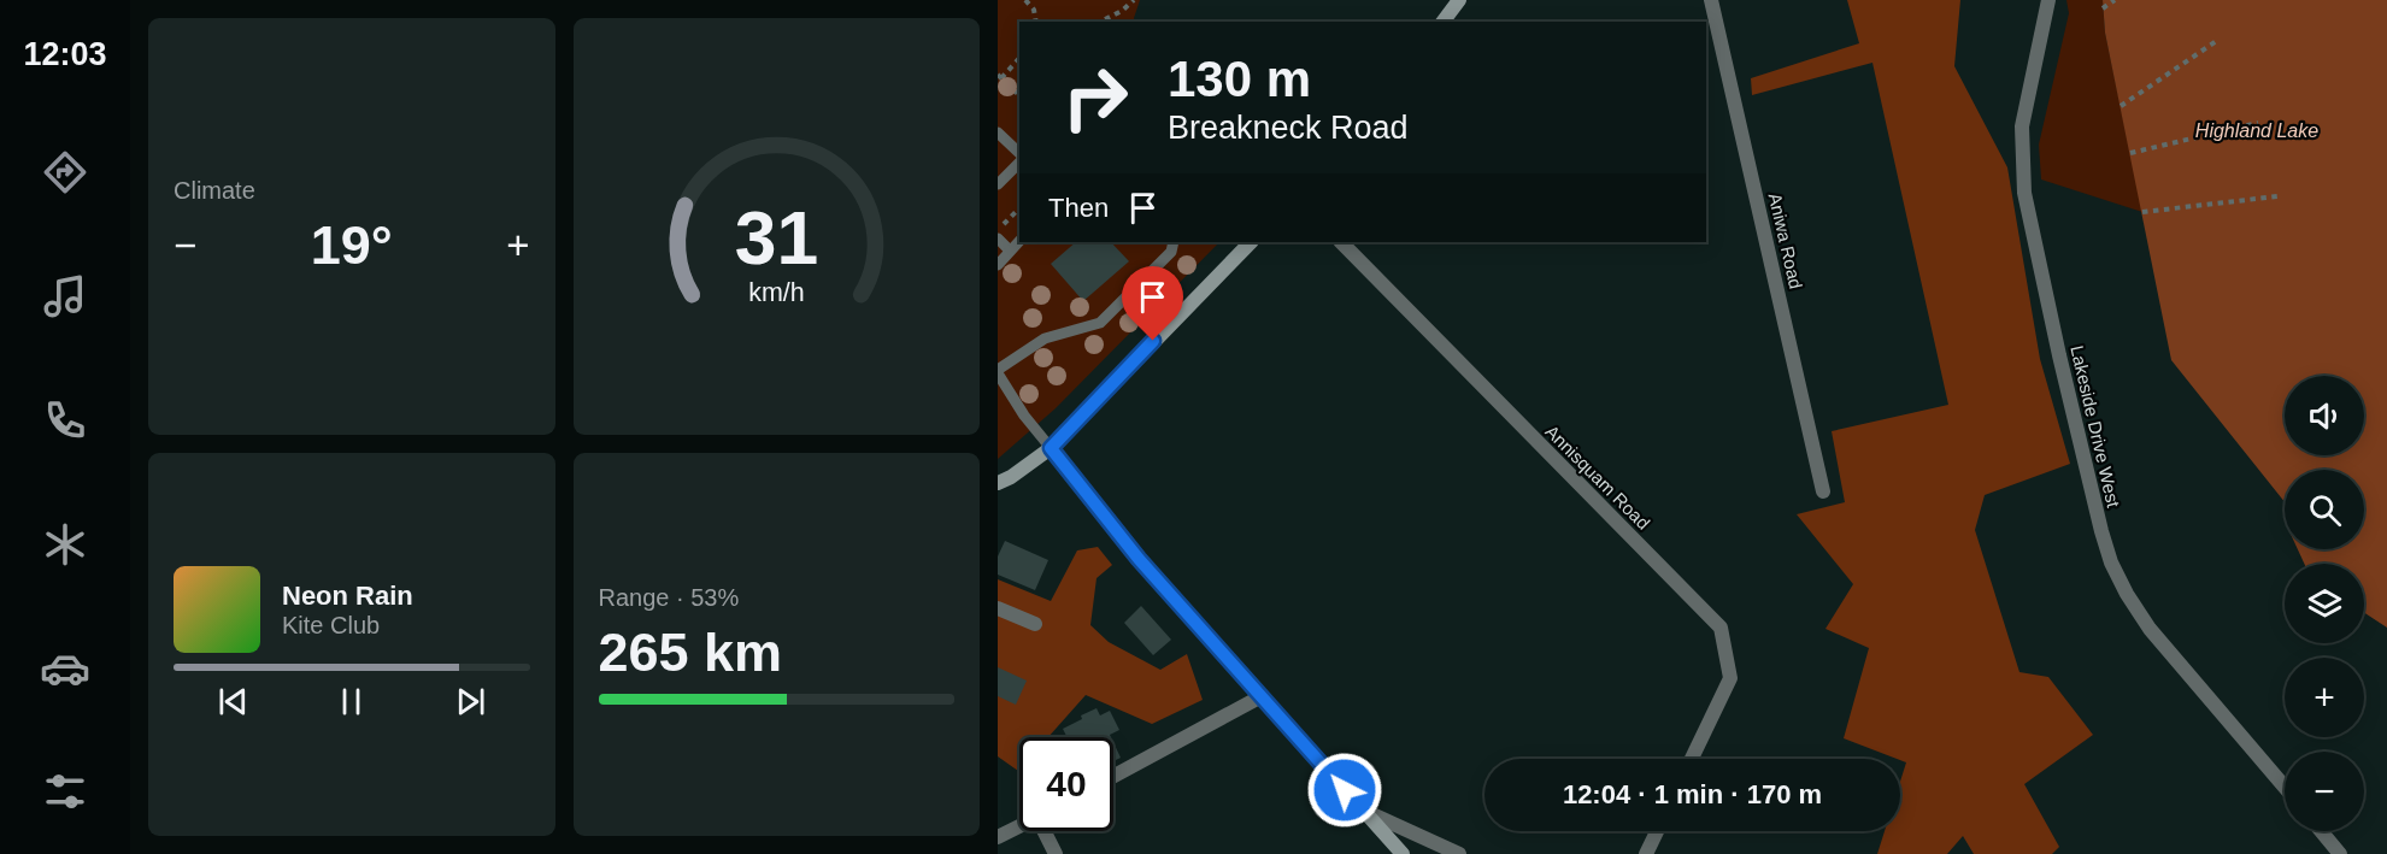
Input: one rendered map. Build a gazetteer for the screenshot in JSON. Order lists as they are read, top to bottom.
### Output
{
  "streets": {
    "street": ["Aniwa Road", "Lakeside Drive West", "Annisquam Road"]
  },
  "water": ["Highland Lake"],
  "page": {
    "tabs": "12:03",
    "tile": [
      "Climate",
      ["Range · 53%", "265 km"]
    ],
    "turn": ["130 m", "Breakneck Road"],
    "then": "Then",
    "heat": ["−", "19°", "+"],
    "map_buttons": ["+", "−"],
    "song": ["Neon Rain", "Kite Club"],
    "limit": "40",
    "trip": "12:04 · 1 min · 170 m",
    "gauge": ["31", "km/h"]
  }
}
